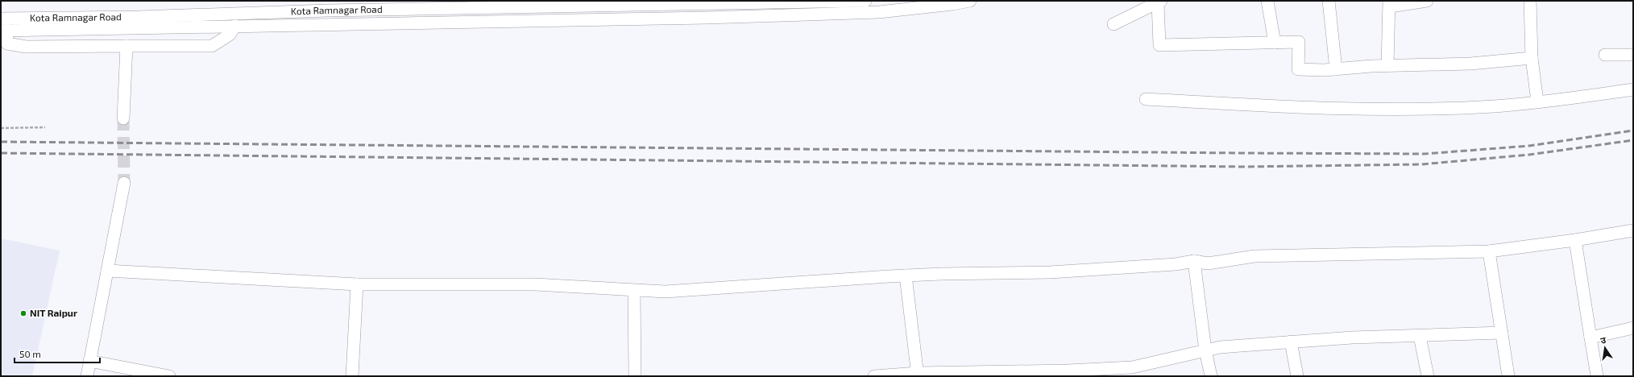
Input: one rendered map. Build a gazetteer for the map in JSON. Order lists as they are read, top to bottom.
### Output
{
  "streets": {
    "street": ["Kota Ramnagar Road"]
  },
  "places": ["NIT Raipur"],
  "scale_bar": "50 m",
  "north": "top"
}
